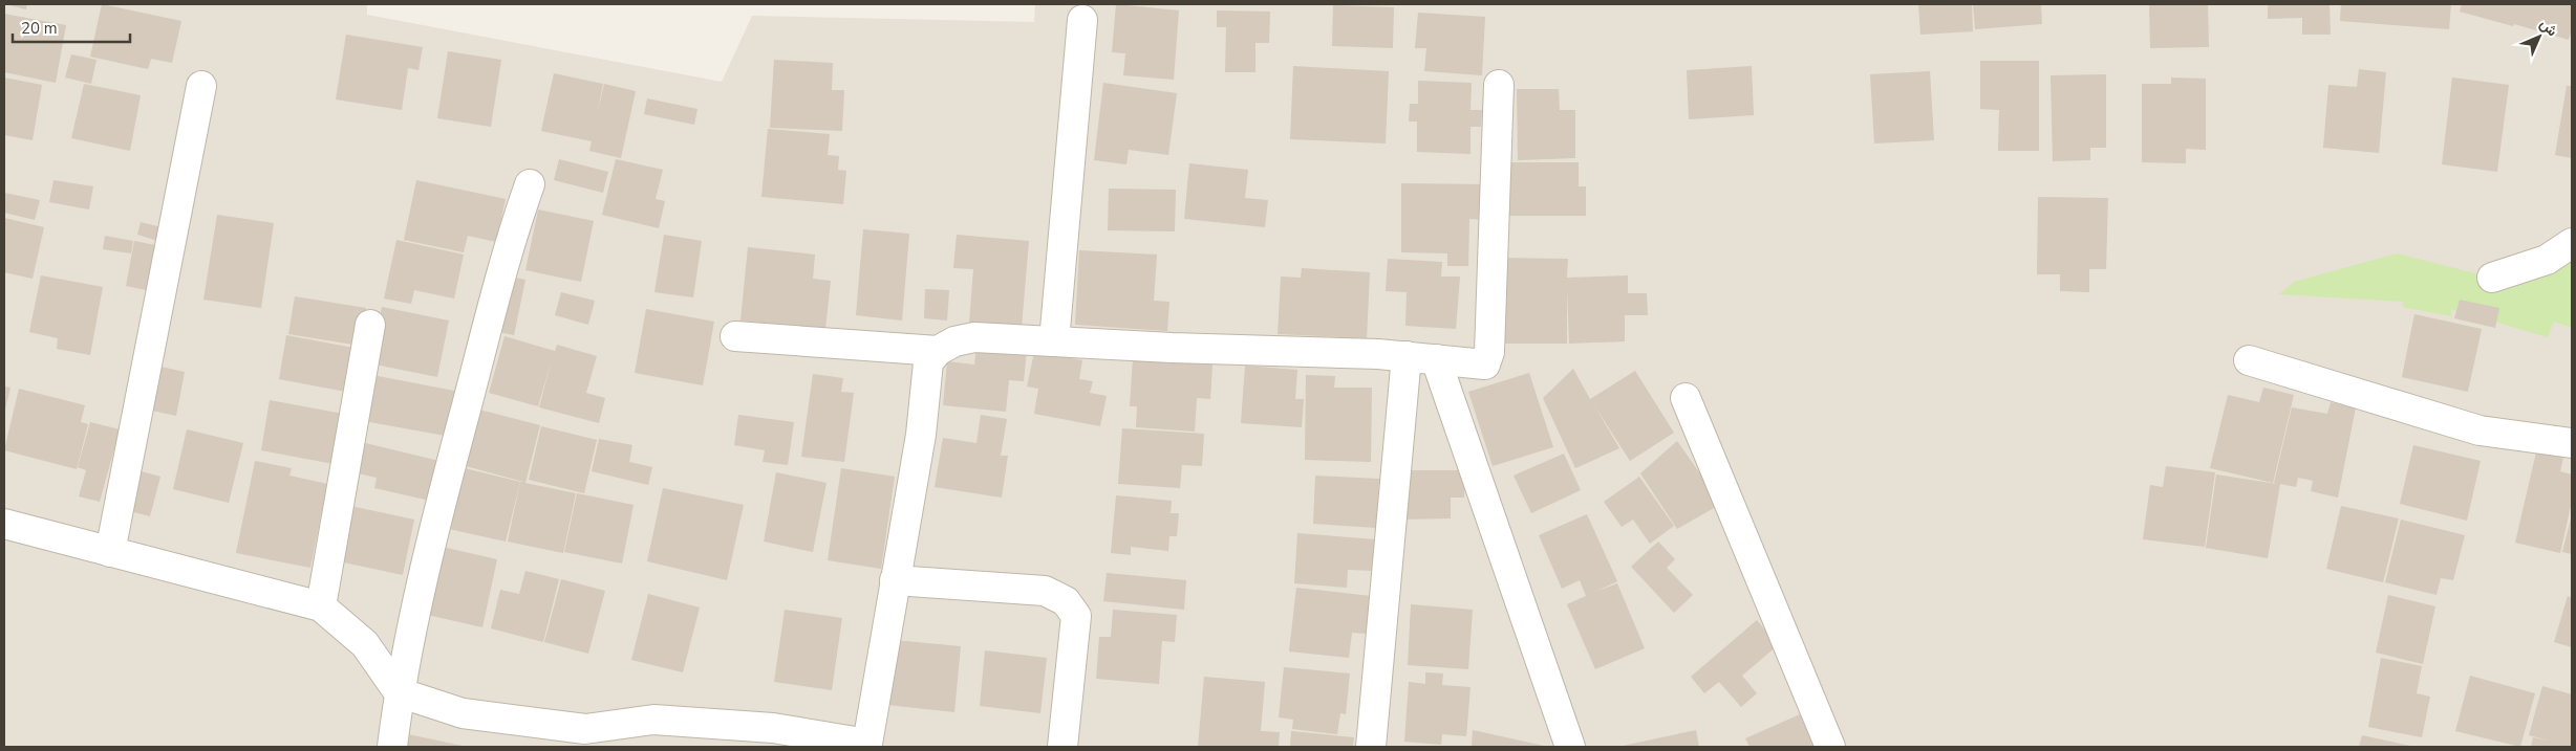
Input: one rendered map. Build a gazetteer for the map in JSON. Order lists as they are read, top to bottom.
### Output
{
  "scale_bar": "20 m",
  "north": "top right"
}
